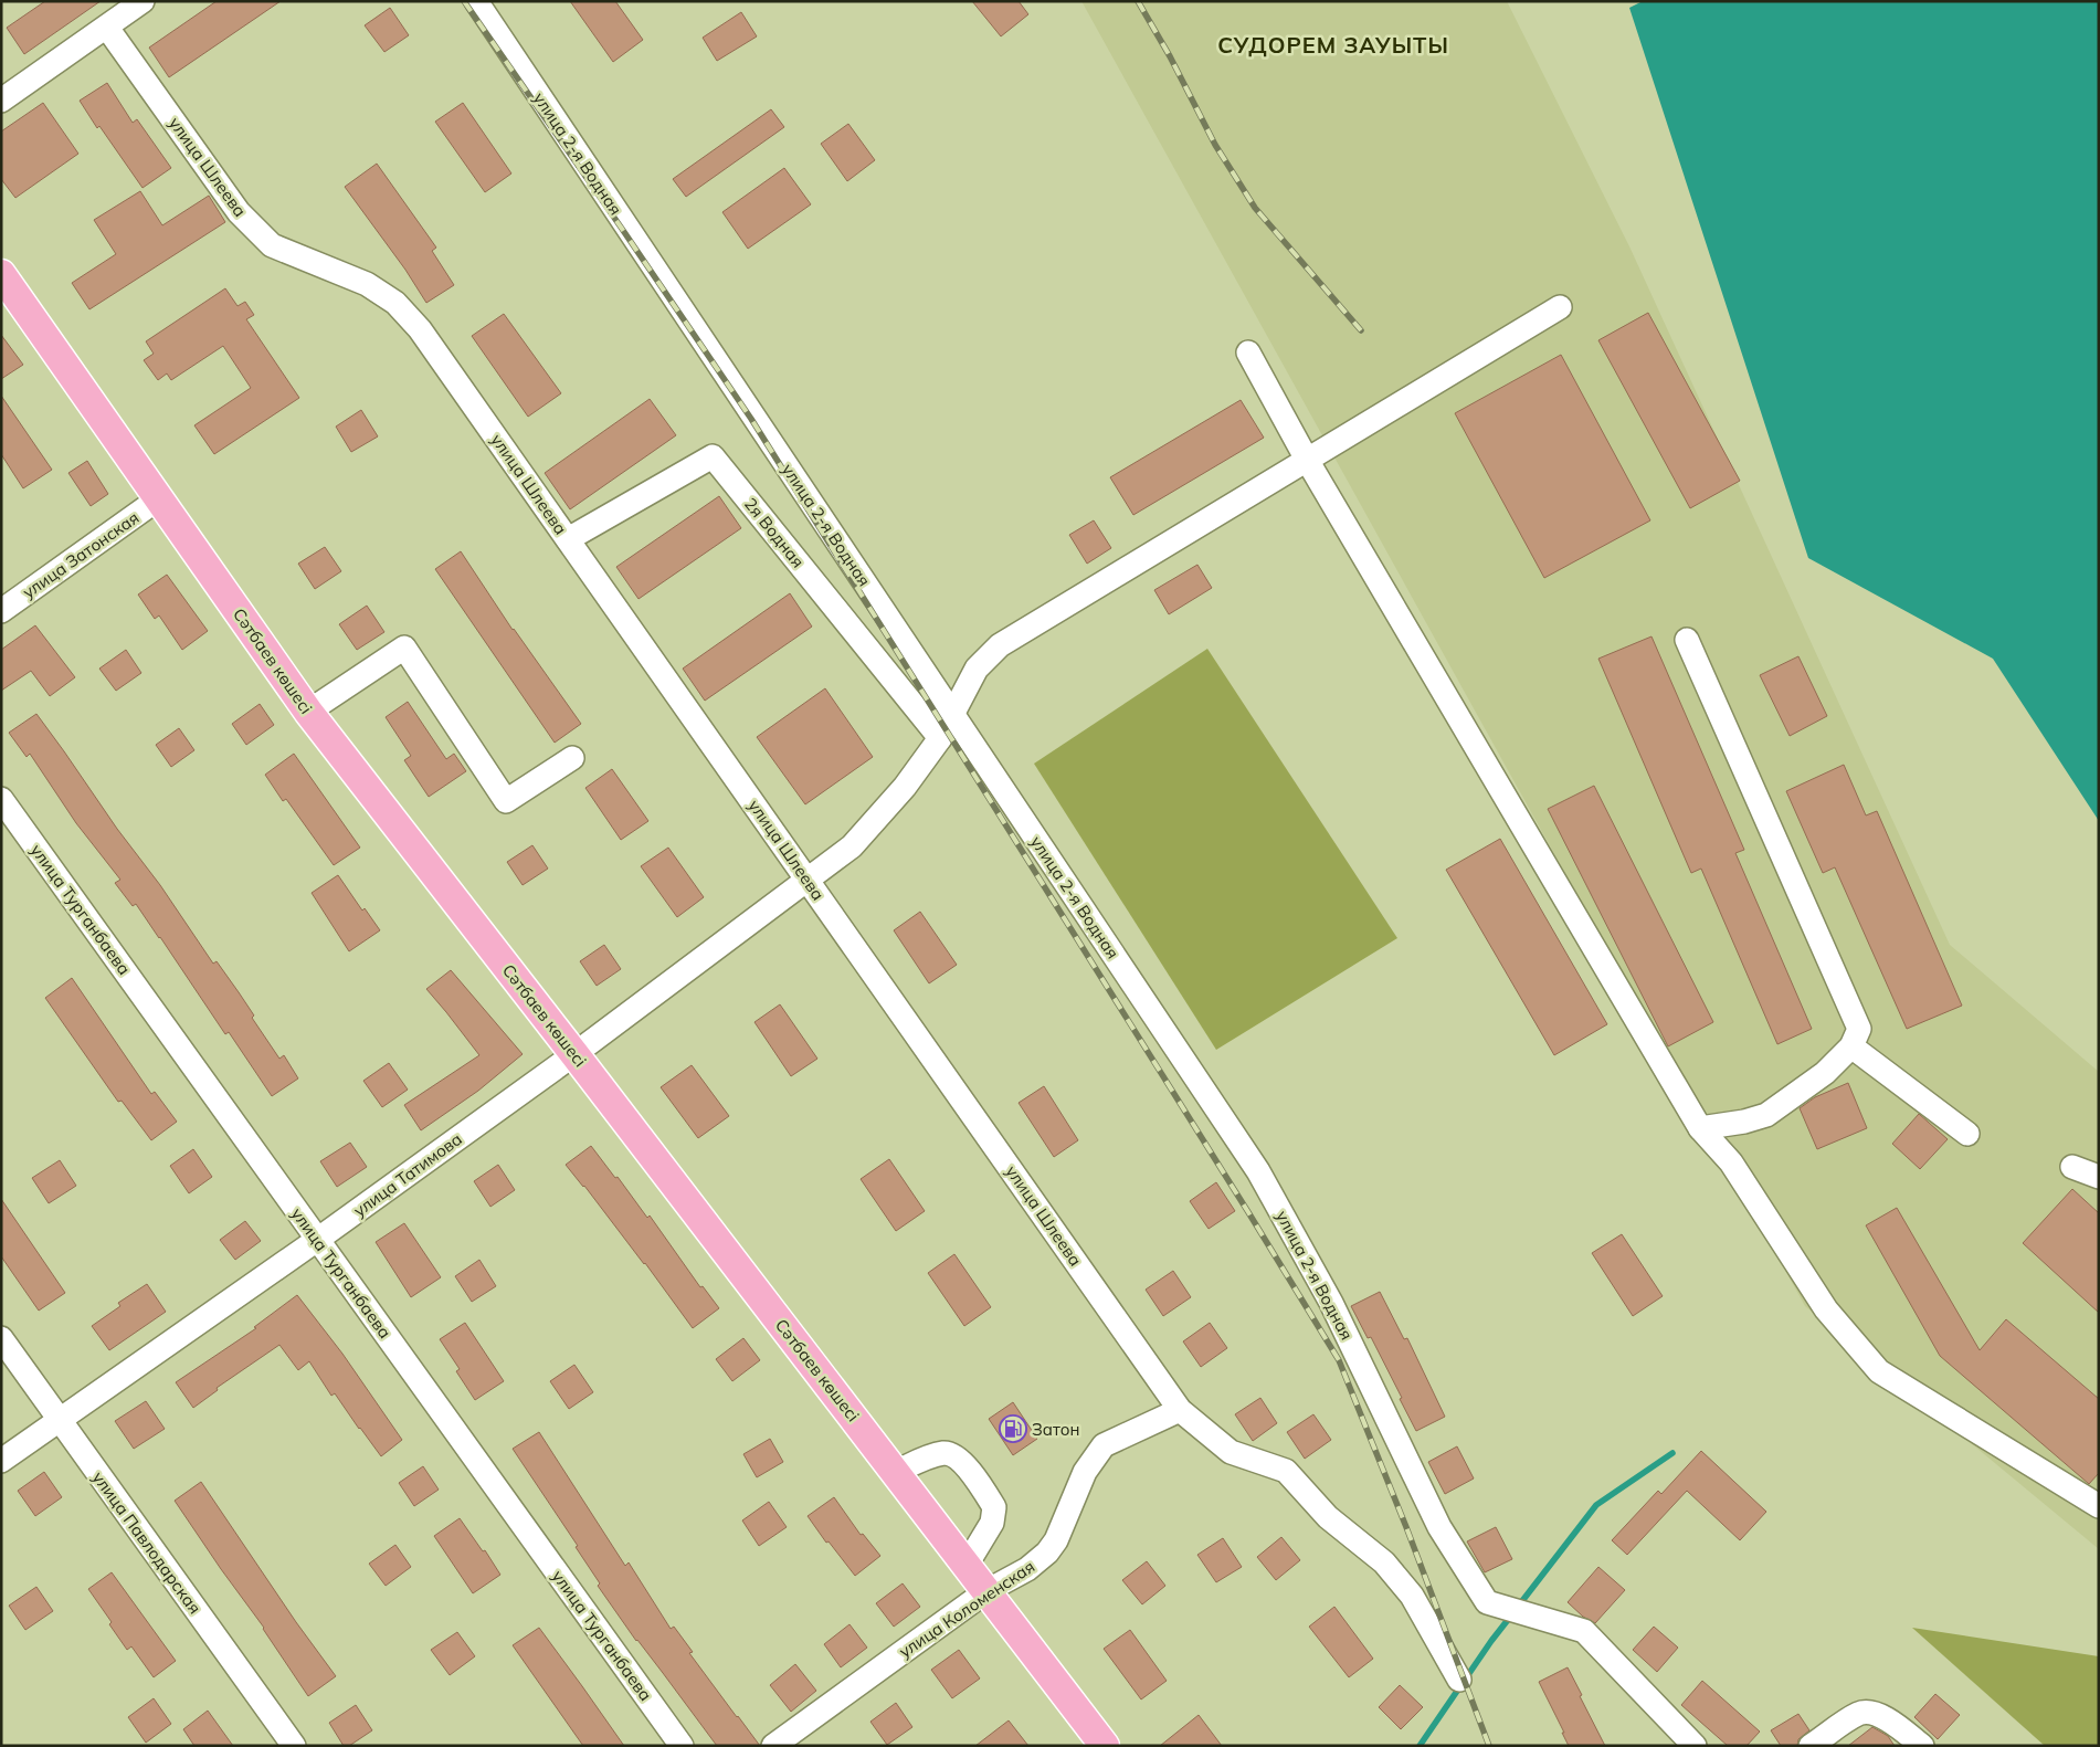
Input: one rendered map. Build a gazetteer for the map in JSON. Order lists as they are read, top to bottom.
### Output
{
  "streets": {
    "main road": ["Сәтбаев көшесі"],
    "street": [
      "улица 2-я Водная",
      "улица Шлеева",
      "2я Водная",
      "улица Затонская",
      "улица Турганбаева",
      "улица Татимова",
      "улица Павлодарская",
      "улица Коломенская"
    ]
  },
  "crossings": [
    ["улица 2-я Водная", "улица Татимова"],
    ["улица Шлеева", "2я Водная"],
    ["улица Шлеева", "улица Татимова"],
    ["улица Шлеева", "улица Коломенская"],
    ["2я Водная", "улица Татимова"],
    ["улица Затонская", "Сәтбаев көшесі"],
    ["Сәтбаев көшесі", "улица Татимова"],
    ["Сәтбаев көшесі", "улица Коломенская"],
    ["улица Турганбаева", "улица Татимова"],
    ["улица Татимова", "улица Павлодарская"]
  ],
  "districts": ["СУДОРЕМ ЗАУЫТЫ"],
  "places": {
    "fuel station": ["Затон"]
  }
}
